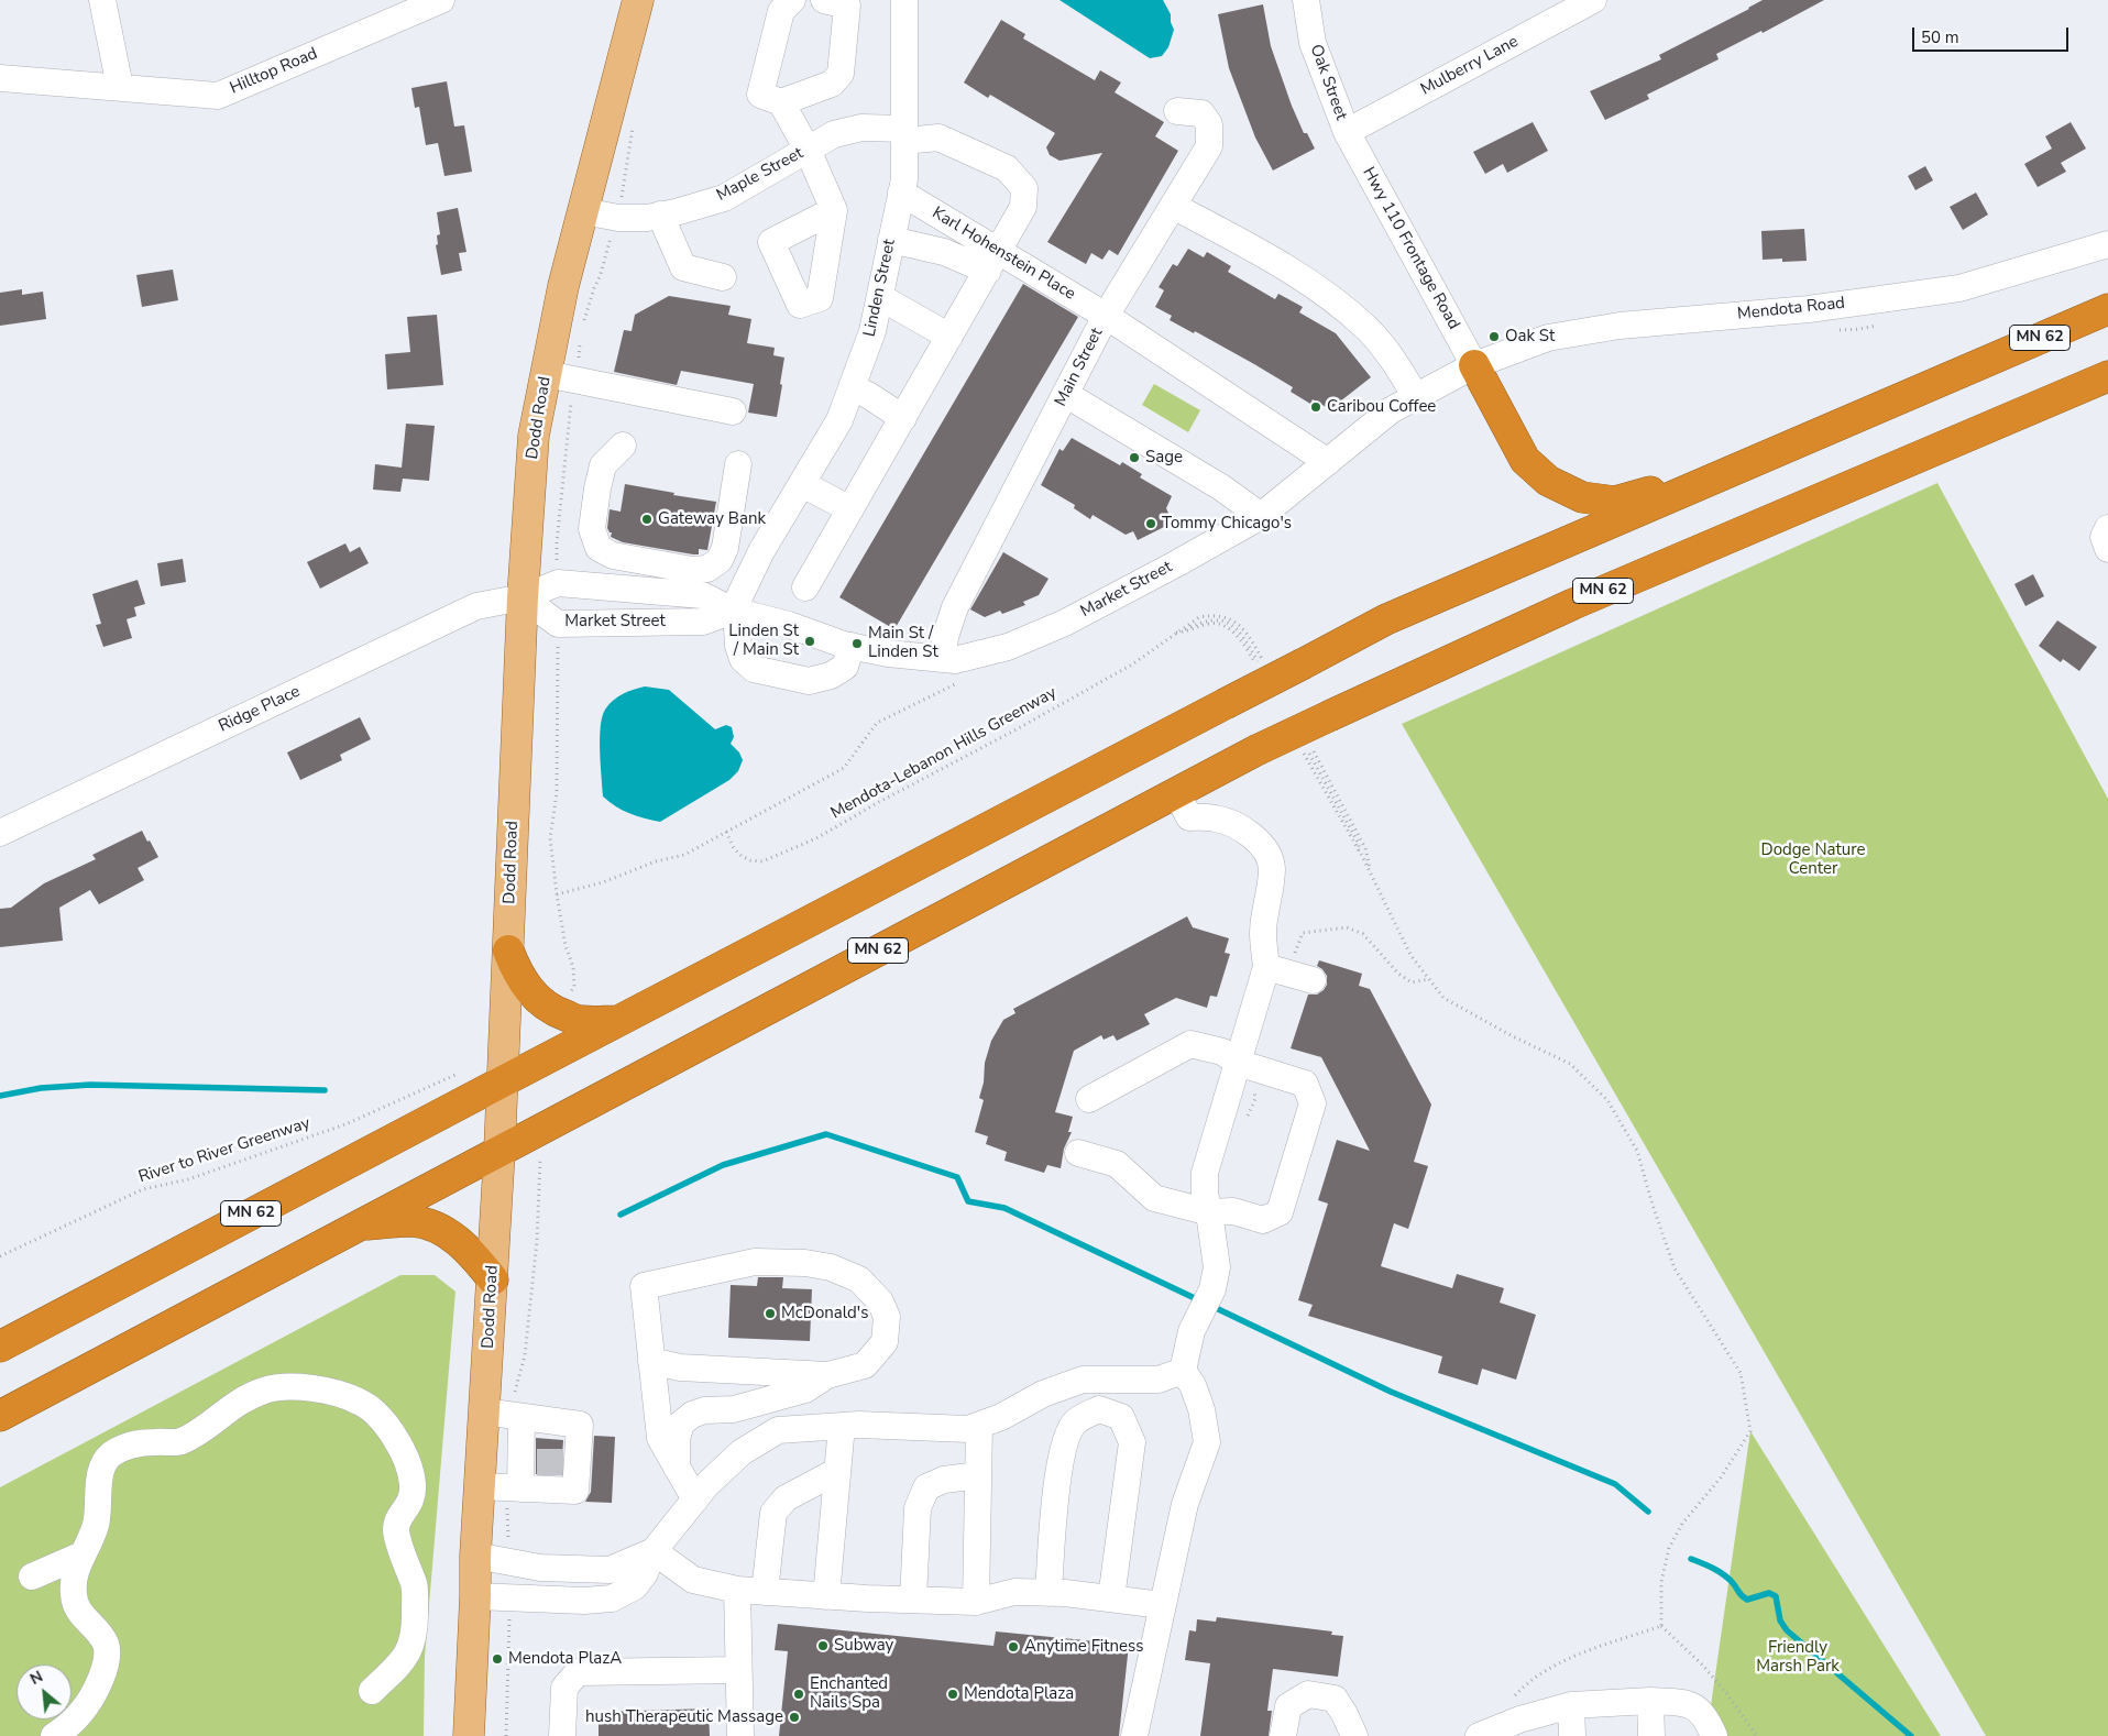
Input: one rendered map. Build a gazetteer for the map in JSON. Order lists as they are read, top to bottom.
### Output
{
  "streets": {
    "highway": ["MN 62"],
    "main road": ["Dodd Road"],
    "street": [
      "Mulberry Lane",
      "Hilltop Road",
      "Oak Street",
      "Maple Street",
      "Hwy 110 Frontage Road",
      "Karl Hohenstein Place",
      "Linden Street",
      "Mendota Road",
      "Main Street",
      "Market Street",
      "Ridge Place"
    ],
    "path": ["Mendota-Lebanon Hills Greenway", "River to River Greenway"]
  },
  "crossings": [
    ["Mulberry Lane", "Oak Street"],
    ["Mulberry Lane", "Hwy 110 Frontage Road"],
    ["Oak Street", "Hwy 110 Frontage Road"],
    ["Maple Street", "Karl Hohenstein Place"],
    ["Maple Street", "Linden Street"],
    ["Maple Street", "Dodd Road"],
    ["Hwy 110 Frontage Road", "Mendota Road"],
    ["Hwy 110 Frontage Road", "Market Street"],
    ["Karl Hohenstein Place", "Linden Street"],
    ["Karl Hohenstein Place", "Main Street"],
    ["Linden Street", "Market Street"],
    ["Mendota Road", "Market Street"],
    ["MN 62", "Dodd Road"],
    ["Main Street", "Market Street"],
    ["Dodd Road", "Market Street"],
    ["Dodd Road", "Ridge Place"],
    ["Market Street", "Ridge Place"]
  ],
  "parks": ["Dodge Nature Center", "Friendly Marsh Park"],
  "places": [
    "Oak St",
    "Caribou Coffee",
    "Sage",
    "Gateway Bank",
    "Tommy Chicago's",
    "Linden St / Main St",
    "Main St / Linden St",
    "McDonald's",
    "Subway",
    "Anytime Fitness",
    "Mendota PlazA",
    "Enchanted Nails Spa",
    "Mendota Plaza",
    "hush Therapeutic Massage"
  ],
  "scale_bar": "50 m",
  "north": "top left"
}
